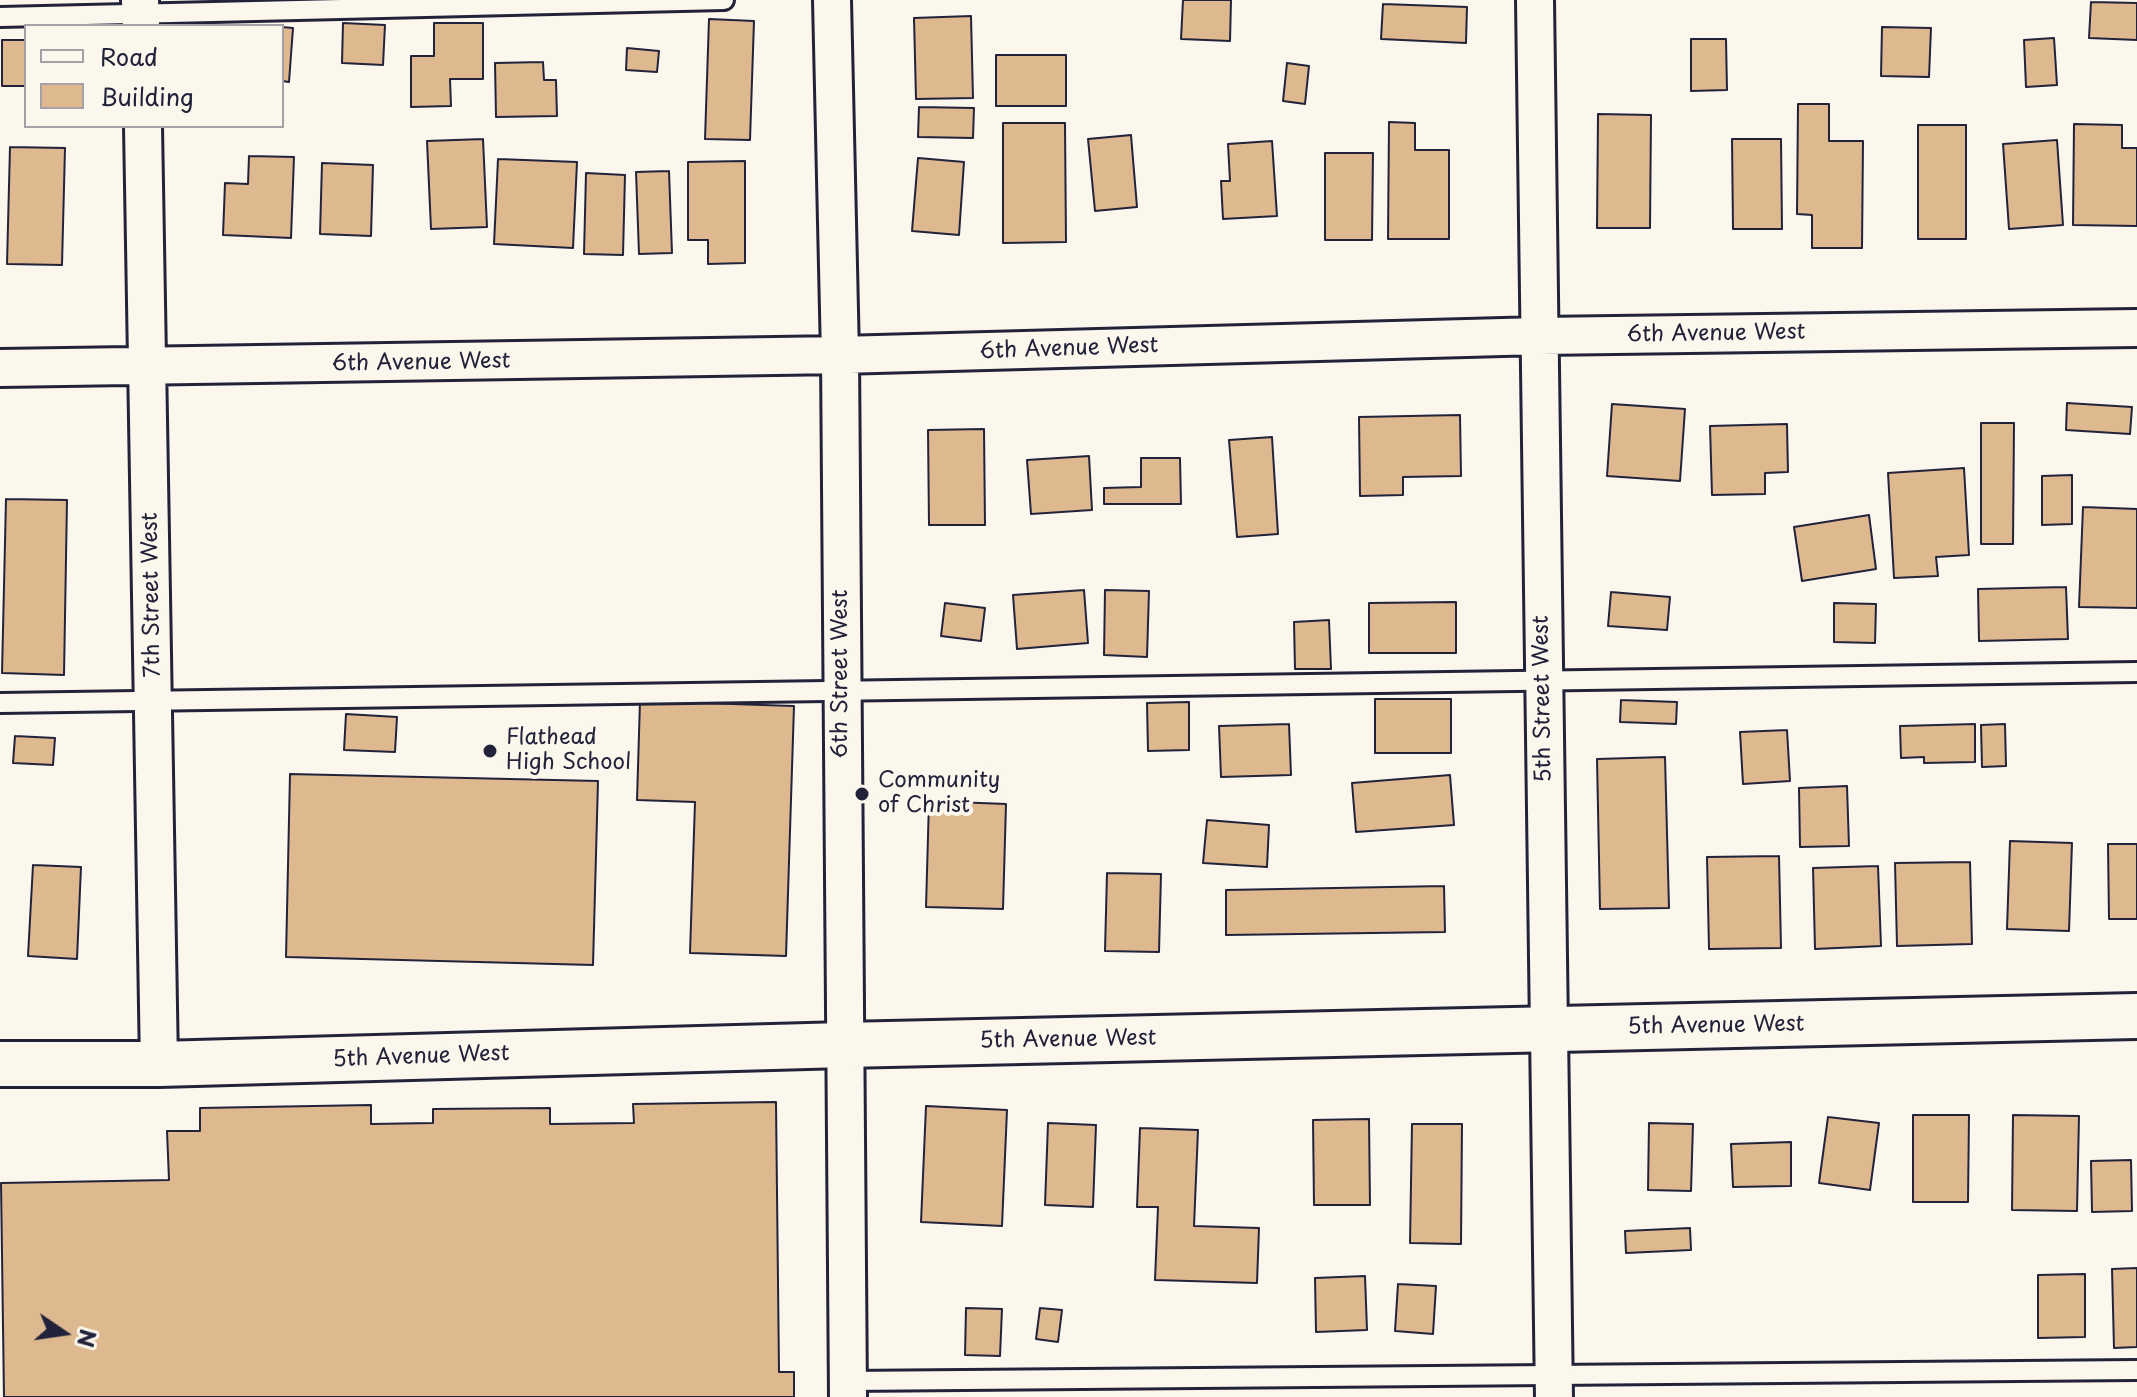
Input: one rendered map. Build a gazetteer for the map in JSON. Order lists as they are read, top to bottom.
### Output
{
  "streets": {
    "street": [
      "6th Avenue West",
      "7th Street West",
      "6th Street West",
      "5th Street West",
      "5th Avenue West"
    ]
  },
  "crossings": [
    ["6th Avenue West", "7th Street West"],
    ["6th Avenue West", "6th Street West"],
    ["6th Avenue West", "5th Street West"],
    ["7th Street West", "5th Avenue West"],
    ["6th Street West", "5th Avenue West"],
    ["5th Street West", "5th Avenue West"]
  ],
  "places": ["Flathead High School", "Community of Christ"],
  "legend": ["Road", "Building"],
  "north": "right"
}
